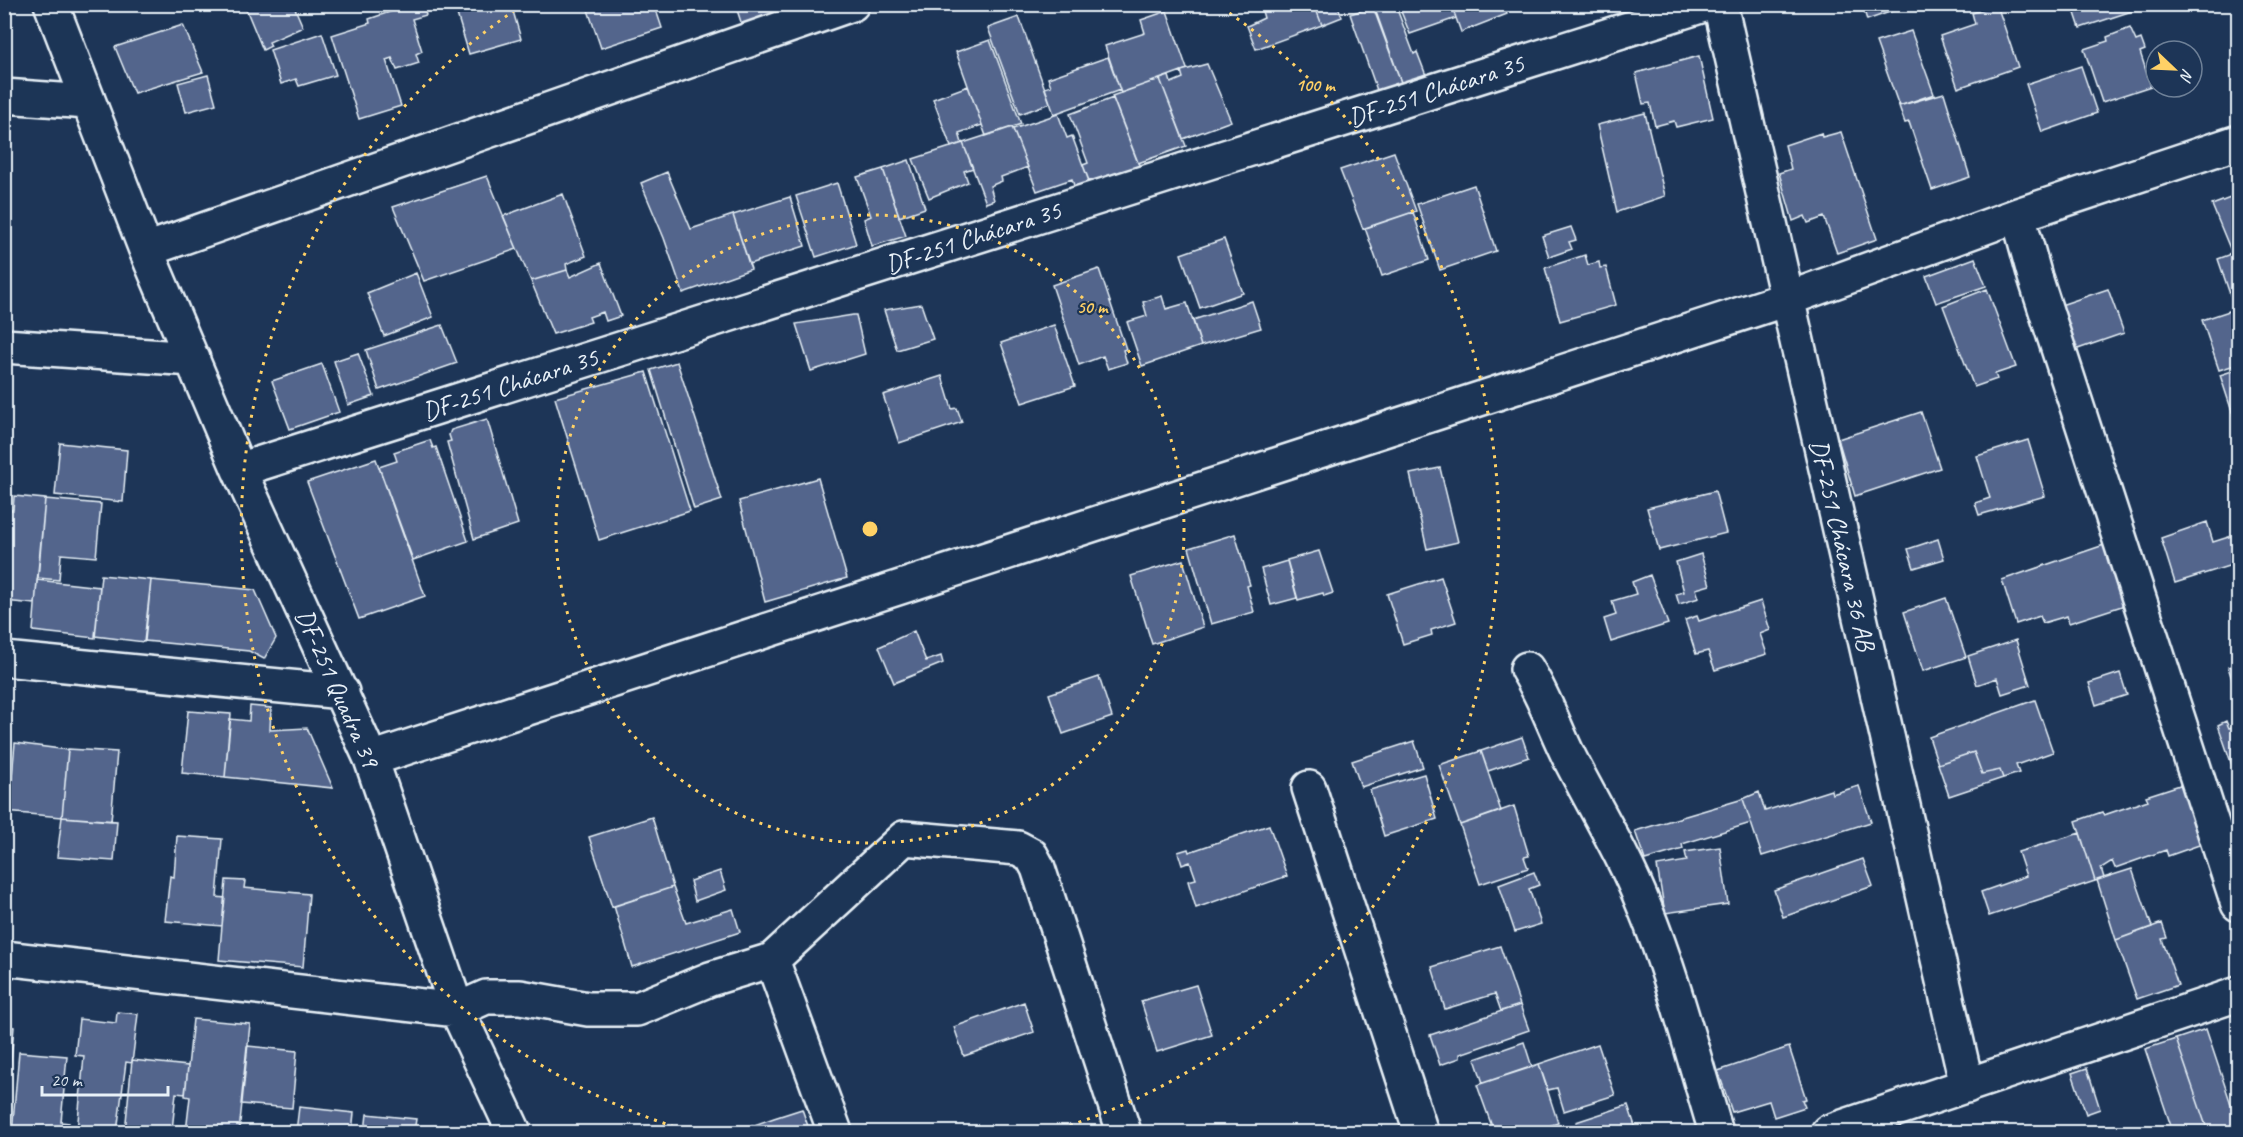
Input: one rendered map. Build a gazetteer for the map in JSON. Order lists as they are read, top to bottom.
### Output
{
  "streets": {
    "street": ["DF-251 Chácara 35", "DF-251 Chácara 36 AB", "DF-251 Quadra 39"]
  },
  "crossings": [
    ["DF-251 Chácara 35", "DF-251 Quadra 39"]
  ],
  "scale_bar": "20 m",
  "north": "bottom right",
  "rings": ["100 m", "50 m"]
}
